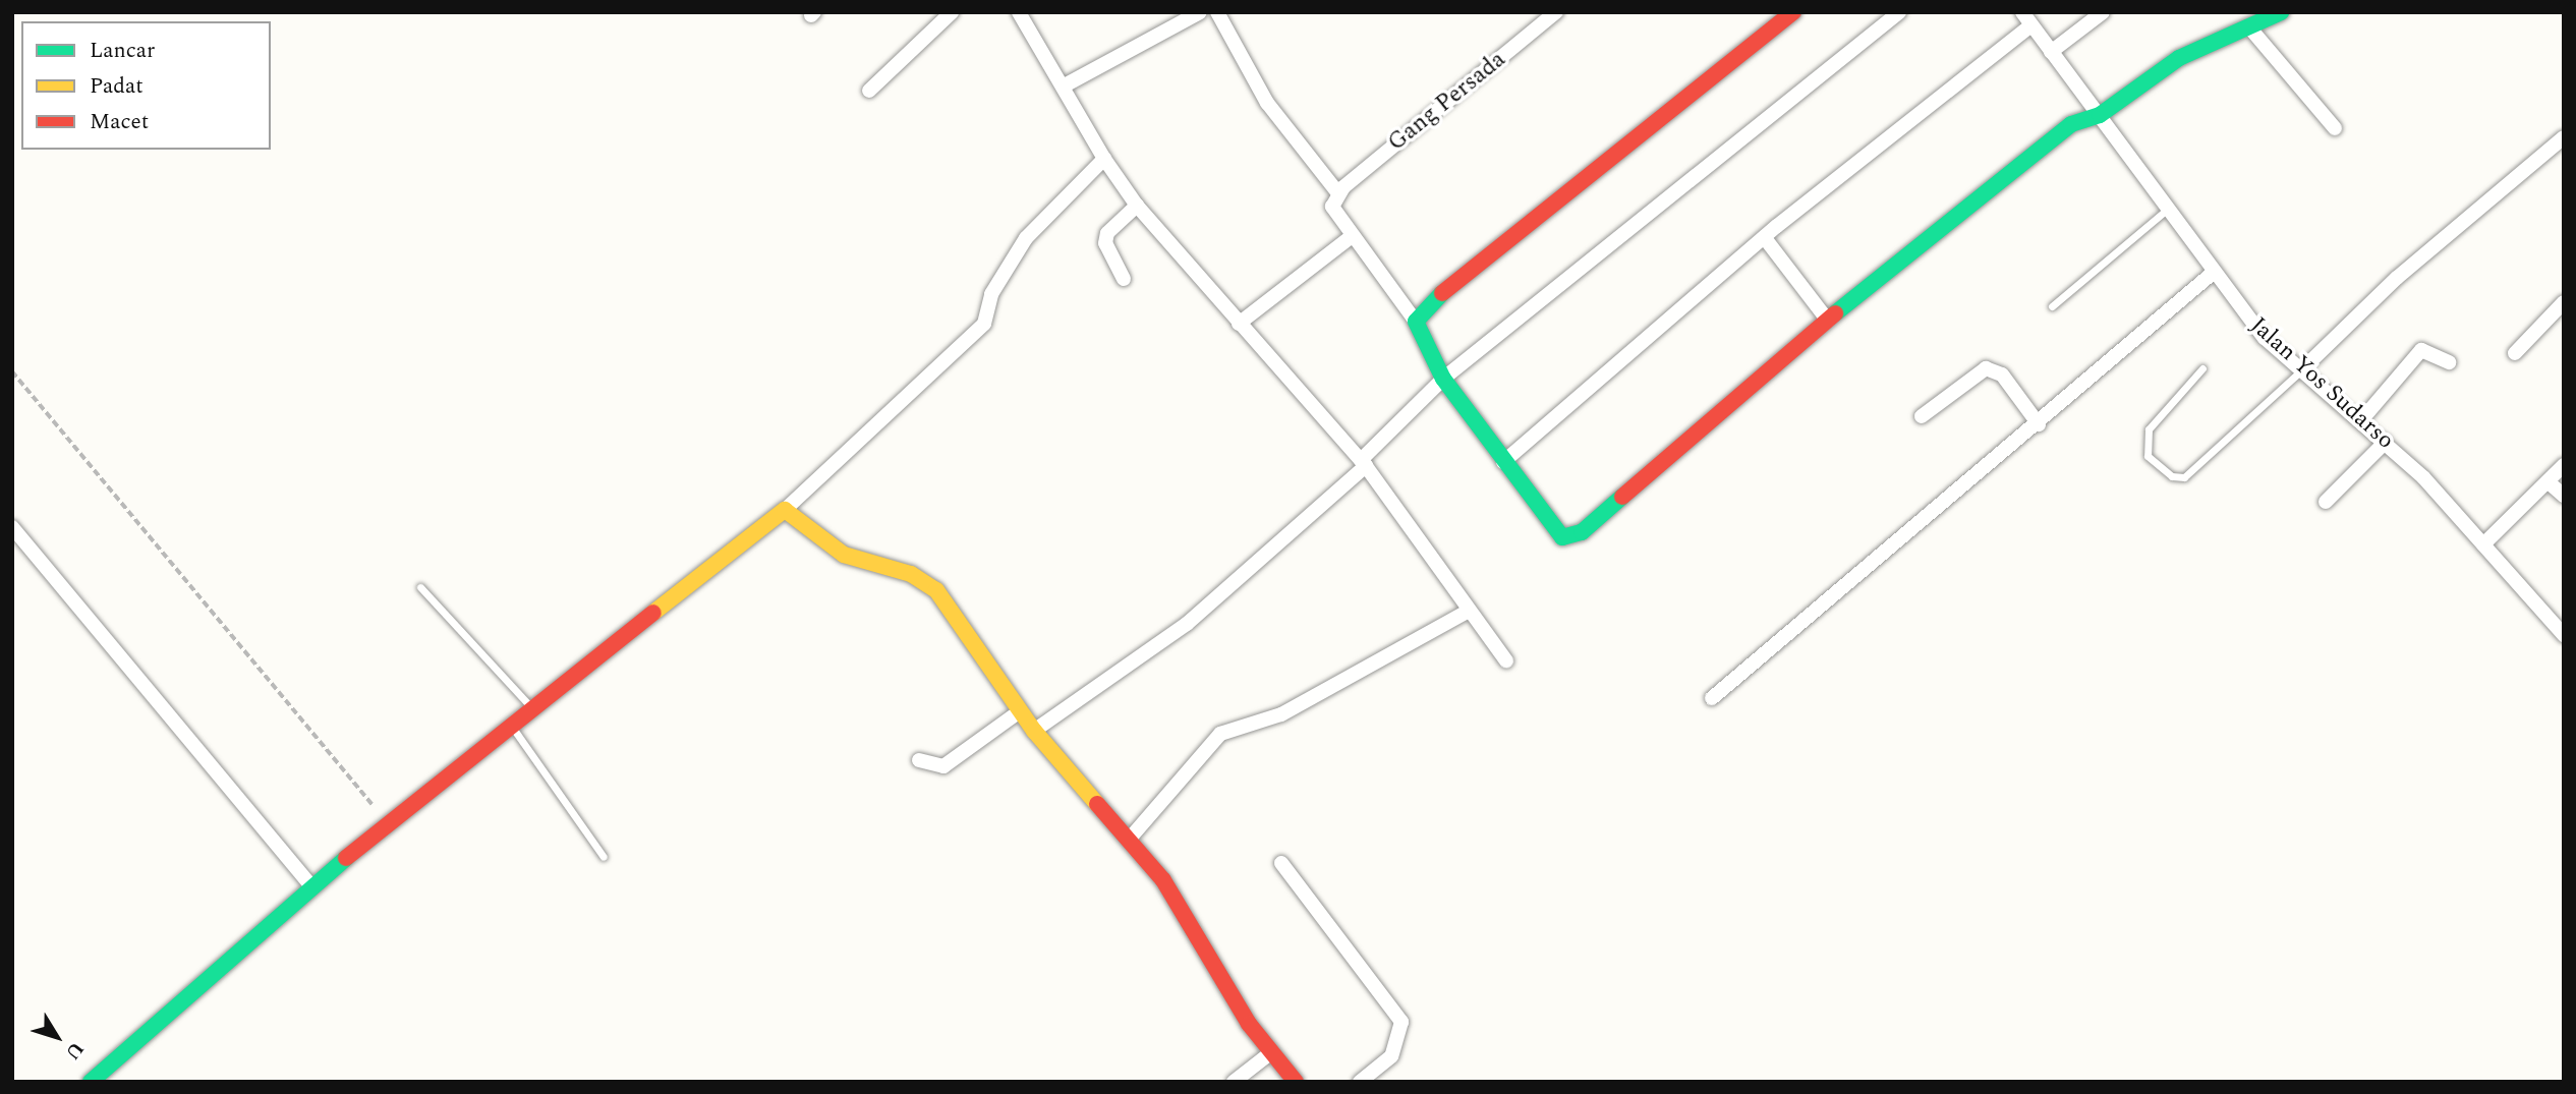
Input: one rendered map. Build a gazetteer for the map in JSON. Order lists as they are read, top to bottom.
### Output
{
  "streets": {
    "street": ["Gang Persada", "Jalan Yos Sudarso"]
  },
  "legend": ["Lancar", "Padat", "Macet"],
  "north": "bottom right"
}
